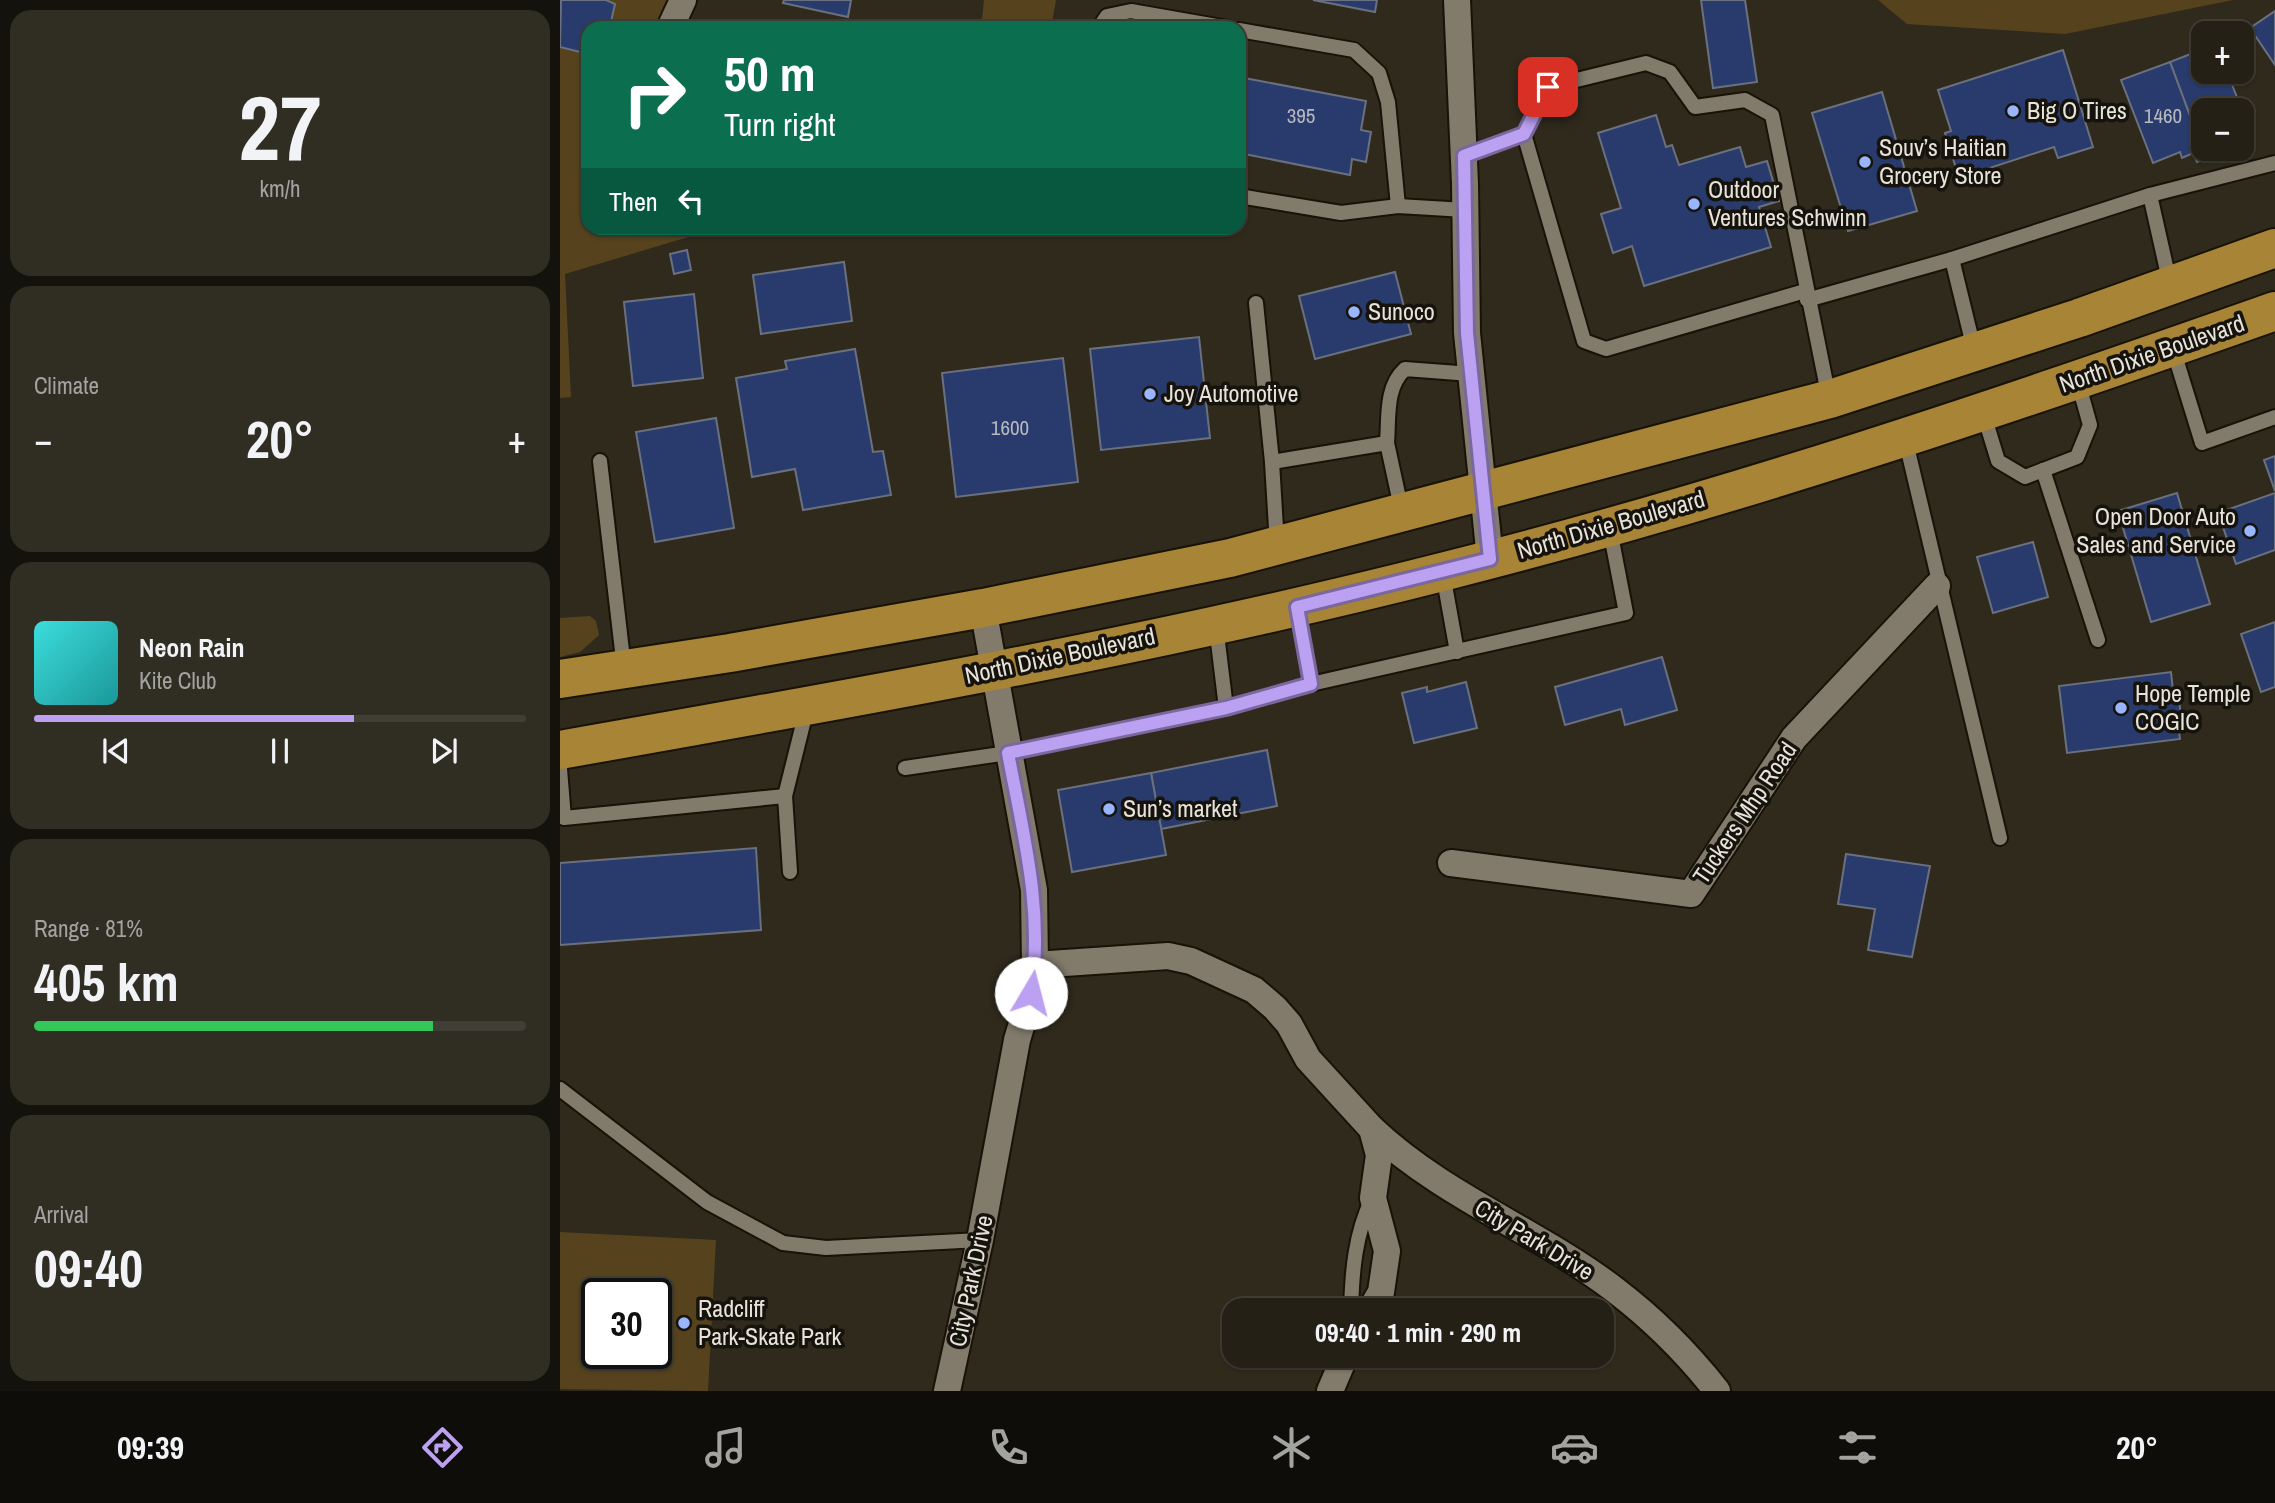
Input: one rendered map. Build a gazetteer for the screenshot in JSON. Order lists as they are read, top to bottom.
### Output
{
  "streets": {
    "highway": ["North Dixie Boulevard"],
    "street": ["Tuckers Mhp Road", "City Park Drive"]
  },
  "crossings": [
    ["North Dixie Boulevard", "City Park Drive"]
  ],
  "places": [
    "Big O Tires",
    "Souv’s Haitian Grocery Store",
    "Outdoor Ventures Schwinn",
    "Sunoco",
    "Joy Automotive",
    "Open Door Auto Sales and Service",
    "Hope Temple COGIC",
    "Sun’s market",
    "Radcliff Park-Skate Park"
  ],
  "house_numbers": ["395", "1460", "1600"],
  "page": {
    "tile": [
      ["27", "km/h"],
      "Climate",
      ["Range · 81%", "405 km"],
      ["Arrival", "09:40"]
    ],
    "map_buttons": ["+", "−"],
    "turn": ["50 m", "Turn right"],
    "then": "Then",
    "heat": ["−", "20°", "+"],
    "song": ["Neon Rain", "Kite Club"],
    "limit": "30",
    "trip": "09:40 · 1 min · 290 m",
    "tabs": ["09:39", "20°"]
  }
}
